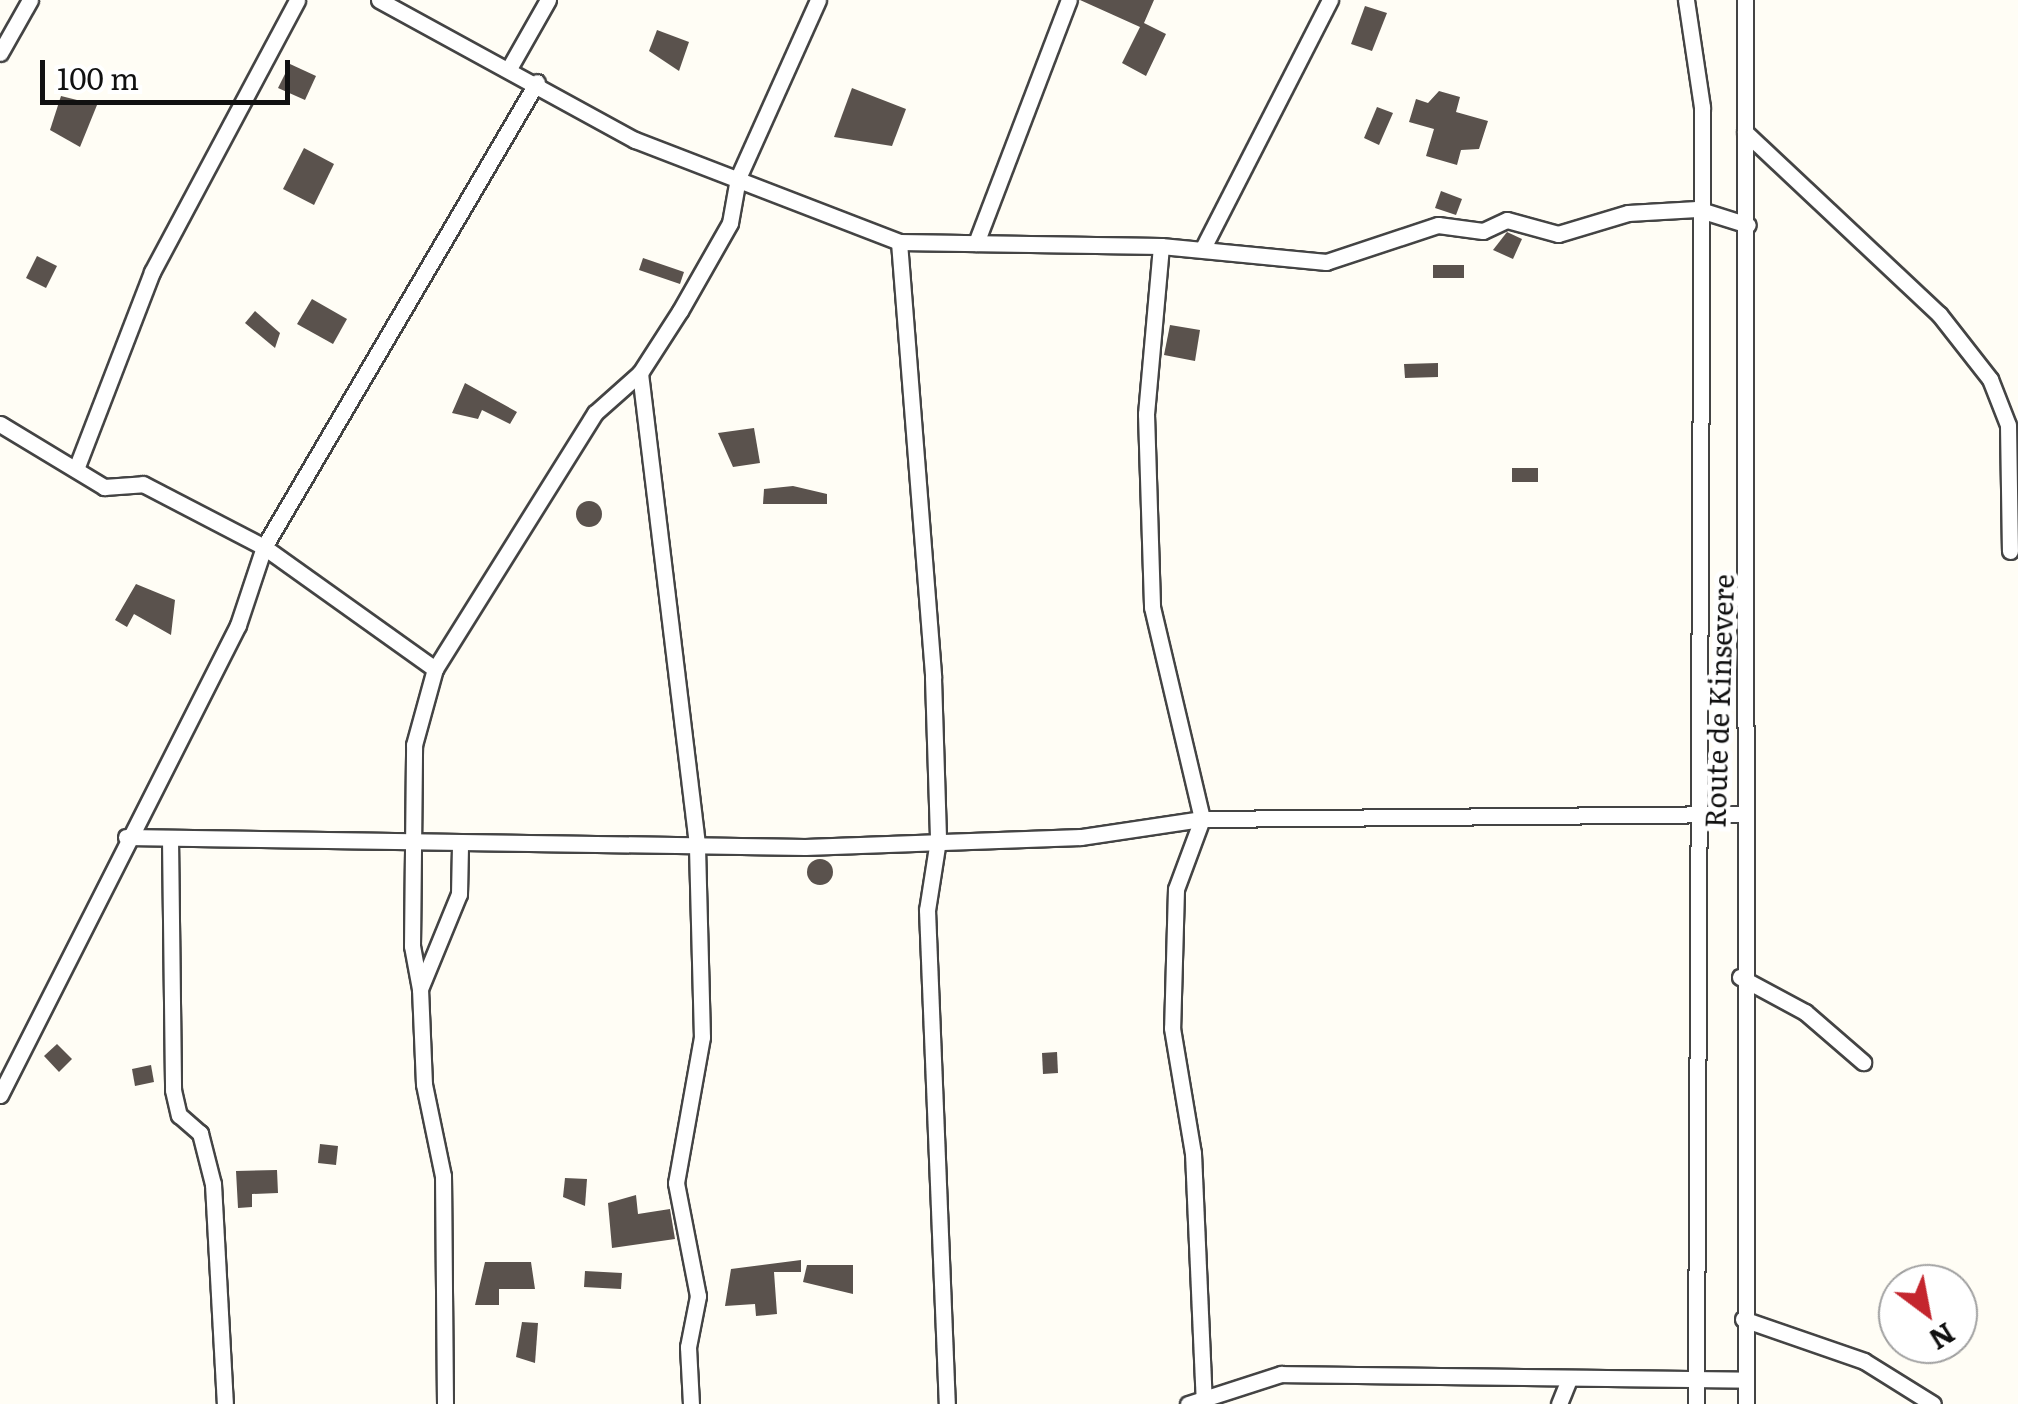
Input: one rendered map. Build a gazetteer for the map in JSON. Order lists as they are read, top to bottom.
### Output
{
  "streets": {
    "street": ["Route de Kinsevere"]
  },
  "scale_bar": "100 m",
  "north": "bottom right"
}
